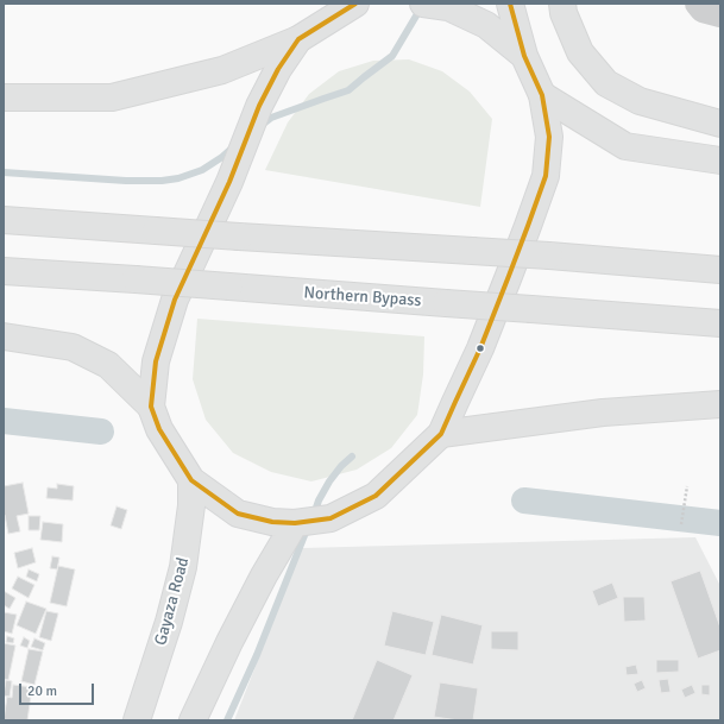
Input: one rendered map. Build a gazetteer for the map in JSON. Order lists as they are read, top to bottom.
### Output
{
  "streets": {
    "main road": ["Northern Bypass", "Gayaza Road"]
  },
  "scale_bar": "20 m"
}
